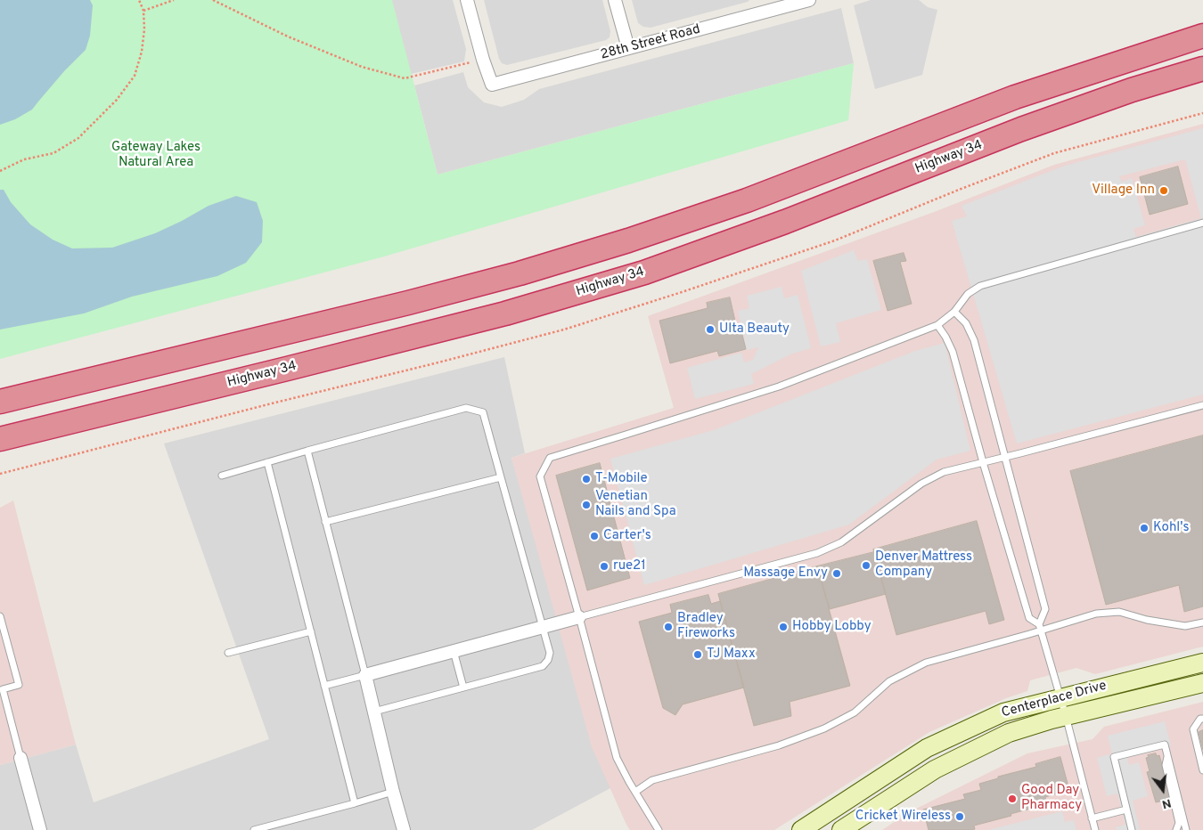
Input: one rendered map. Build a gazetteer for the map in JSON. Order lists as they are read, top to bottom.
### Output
{
  "streets": {
    "highway": ["Highway 34"],
    "street": ["28th Street Road", "Centerplace Drive"]
  },
  "parks": ["Gateway Lakes Natural Area"],
  "places": [
    "Village Inn",
    "Ulta Beauty",
    "T-Mobile",
    "Venetian Nails and Spa",
    "Kohl's",
    "Carter's",
    "Denver Mattress Company",
    "rue21",
    "Massage Envy",
    "Bradley Fireworks",
    "Hobby Lobby",
    "TJ Maxx",
    "Good Day Pharmacy",
    "Cricket Wireless"
  ],
  "north": "bottom"
}
